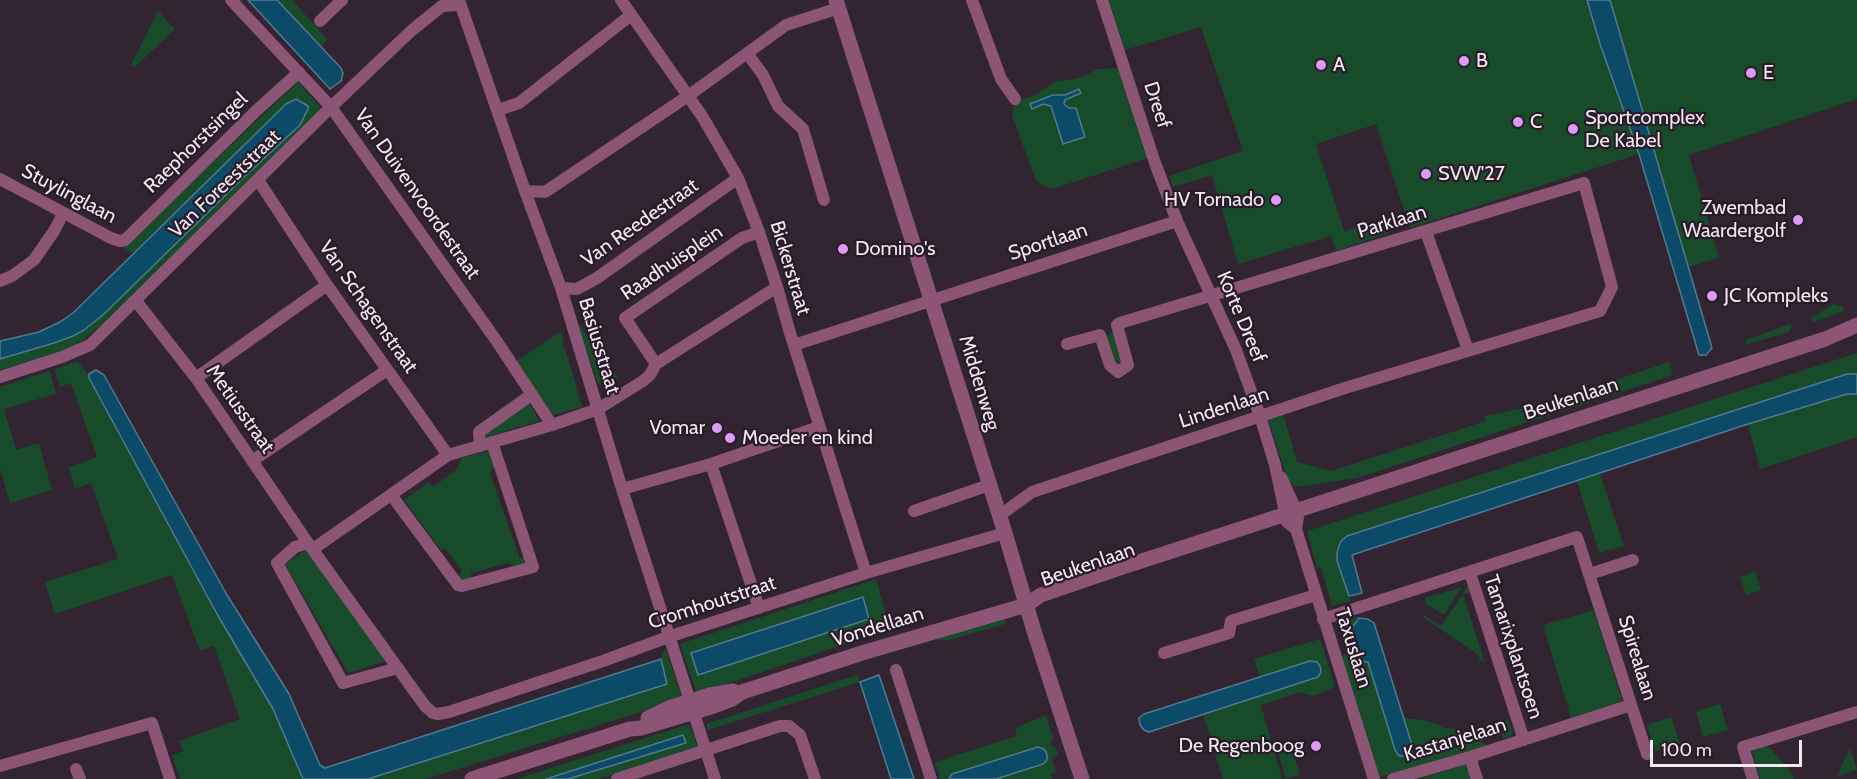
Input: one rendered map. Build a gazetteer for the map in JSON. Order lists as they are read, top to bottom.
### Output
{
  "streets": {
    "street": [
      "Dreef",
      "Raephorstsingel",
      "Van Foreeststraat",
      "Stuylinglaan",
      "Van Duivenvoordestraat",
      "Parklaan",
      "Van Reedestraat",
      "Sportlaan",
      "Raadhuisplein",
      "Bickerstraat",
      "Van Schagenstraat",
      "Korte Dreef",
      "Basiusstraat",
      "Middenweg",
      "Beukenlaan",
      "Lindenlaan",
      "Metiusstraat",
      "Cromhoutstraat",
      "Vondellaan",
      "Tamarixplantsoen",
      "Taxuslaan",
      "Spirealaan",
      "Kastanjelaan"
    ]
  },
  "crossings": [
    ["Dreef", "Sportlaan"],
    ["Dreef", "Korte Dreef"],
    ["Raephorstsingel", "Stuylinglaan"],
    ["Raephorstsingel", "Van Duivenvoordestraat"],
    ["Van Foreeststraat", "Van Duivenvoordestraat"],
    ["Van Foreeststraat", "Van Schagenstraat"],
    ["Van Foreeststraat", "Basiusstraat"],
    ["Van Foreeststraat", "Metiusstraat"],
    ["Parklaan", "Korte Dreef"],
    ["Parklaan", "Lindenlaan"],
    ["Van Reedestraat", "Bickerstraat"],
    ["Van Reedestraat", "Basiusstraat"],
    ["Sportlaan", "Bickerstraat"],
    ["Sportlaan", "Korte Dreef"],
    ["Sportlaan", "Middenweg"],
    ["Raadhuisplein", "Bickerstraat"],
    ["Bickerstraat", "Cromhoutstraat"],
    ["Korte Dreef", "Beukenlaan"],
    ["Korte Dreef", "Lindenlaan"],
    ["Korte Dreef", "Taxuslaan"],
    ["Basiusstraat", "Cromhoutstraat"],
    ["Basiusstraat", "Vondellaan"],
    ["Middenweg", "Beukenlaan"],
    ["Middenweg", "Lindenlaan"],
    ["Middenweg", "Cromhoutstraat"],
    ["Middenweg", "Vondellaan"],
    ["Beukenlaan", "Vondellaan"],
    ["Beukenlaan", "Taxuslaan"],
    ["Metiusstraat", "Cromhoutstraat"],
    ["Tamarixplantsoen", "Taxuslaan"],
    ["Tamarixplantsoen", "Spirealaan"],
    ["Tamarixplantsoen", "Kastanjelaan"],
    ["Spirealaan", "Kastanjelaan"]
  ],
  "places": [
    "B",
    "A",
    "E",
    "C",
    "Sportcomplex De Kabel",
    "SVW'27",
    "HV Tornado",
    "Zwembad Waardergolf",
    "Domino's",
    "JC Kompleks",
    "Vomar",
    "Moeder en kind",
    "De Regenboog"
  ],
  "scale_bar": "100 m"
}
